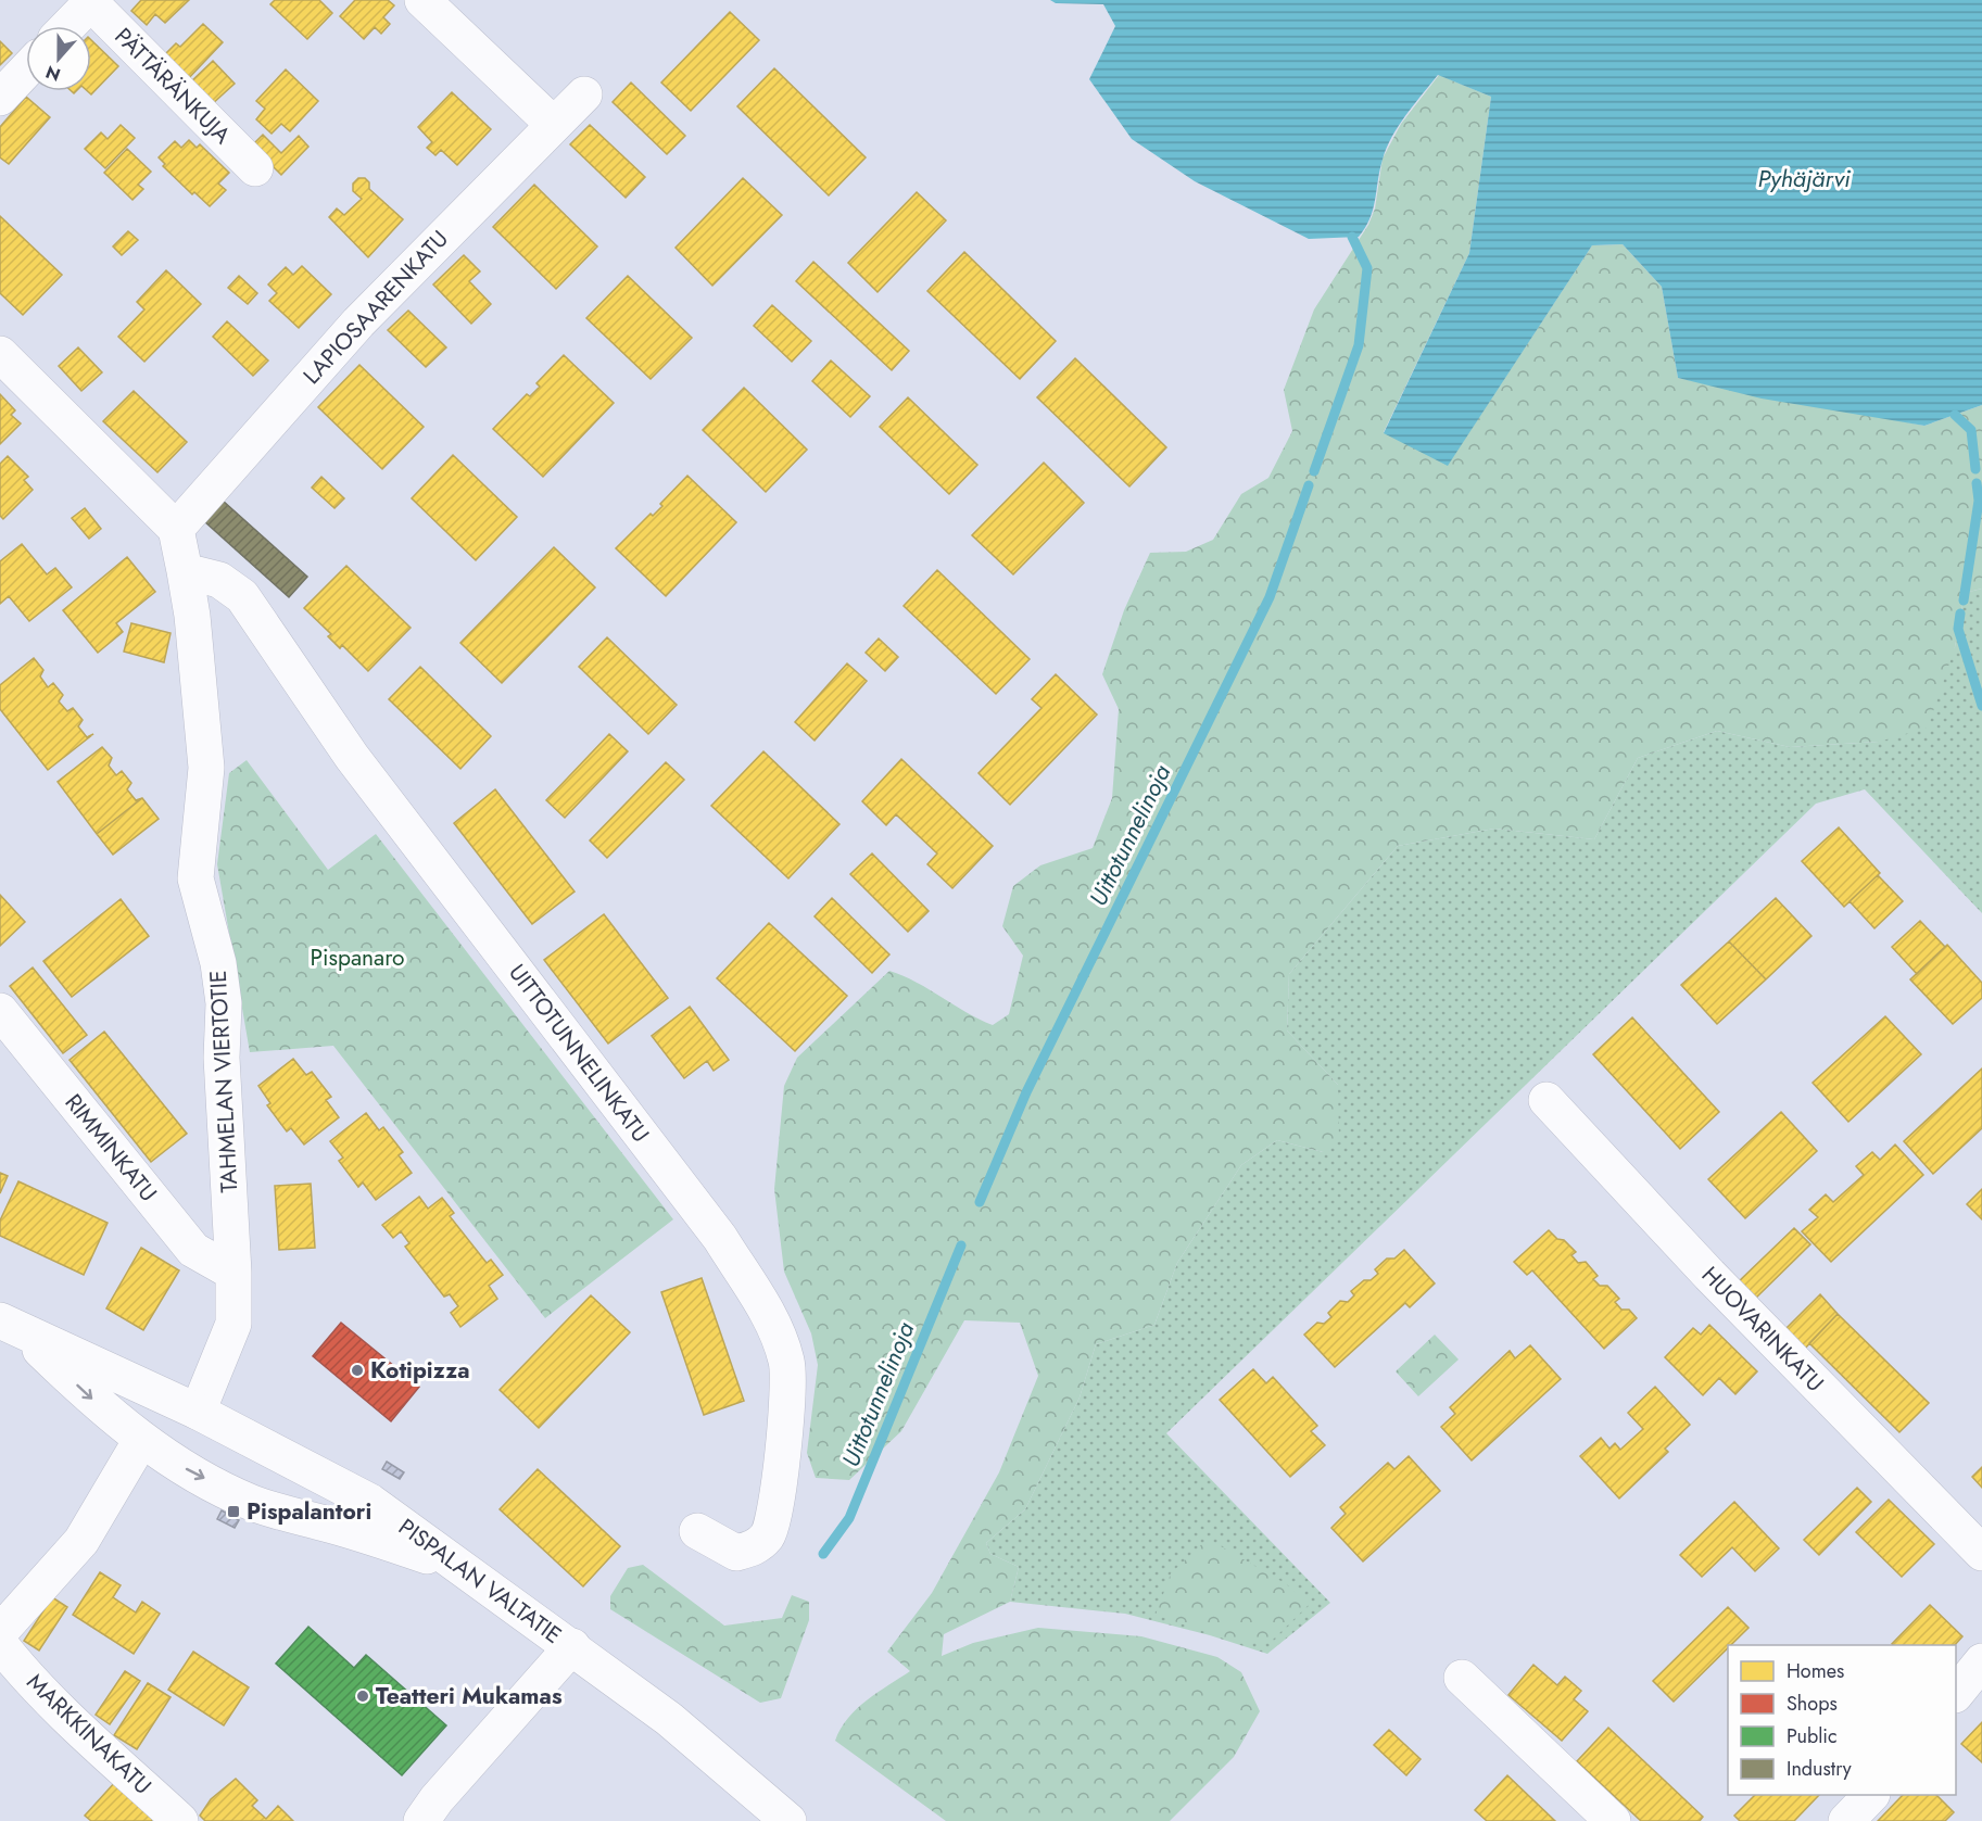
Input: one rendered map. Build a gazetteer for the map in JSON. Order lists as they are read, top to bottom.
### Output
{
  "streets": {
    "street": [
      "PÄTTÄRÄNKUJA",
      "LAPIOSAARENKATU",
      "UITTOTUNNELINKATU",
      "TAHMELAN VIERTOTIE",
      "RIMMINKATU",
      "HUOVARINKATU",
      "PISPALAN VALTATIE",
      "MARKKINAKATU"
    ]
  },
  "crossings": [
    ["LAPIOSAARENKATU", "TAHMELAN VIERTOTIE"],
    ["UITTOTUNNELINKATU", "TAHMELAN VIERTOTIE"],
    ["TAHMELAN VIERTOTIE", "RIMMINKATU"],
    ["TAHMELAN VIERTOTIE", "PISPALAN VALTATIE"]
  ],
  "water": ["Pyhäjärvi", "Uittotunnelinoja"],
  "parks": ["Pispanaro"],
  "places": {
    "other": ["Kotipizza", "Teatteri Mukamas"],
    "transit": ["Pispalantori"]
  },
  "legend": [
    "Homes",
    "Shops",
    "Public",
    "Industry"
  ],
  "north": "bottom"
}
